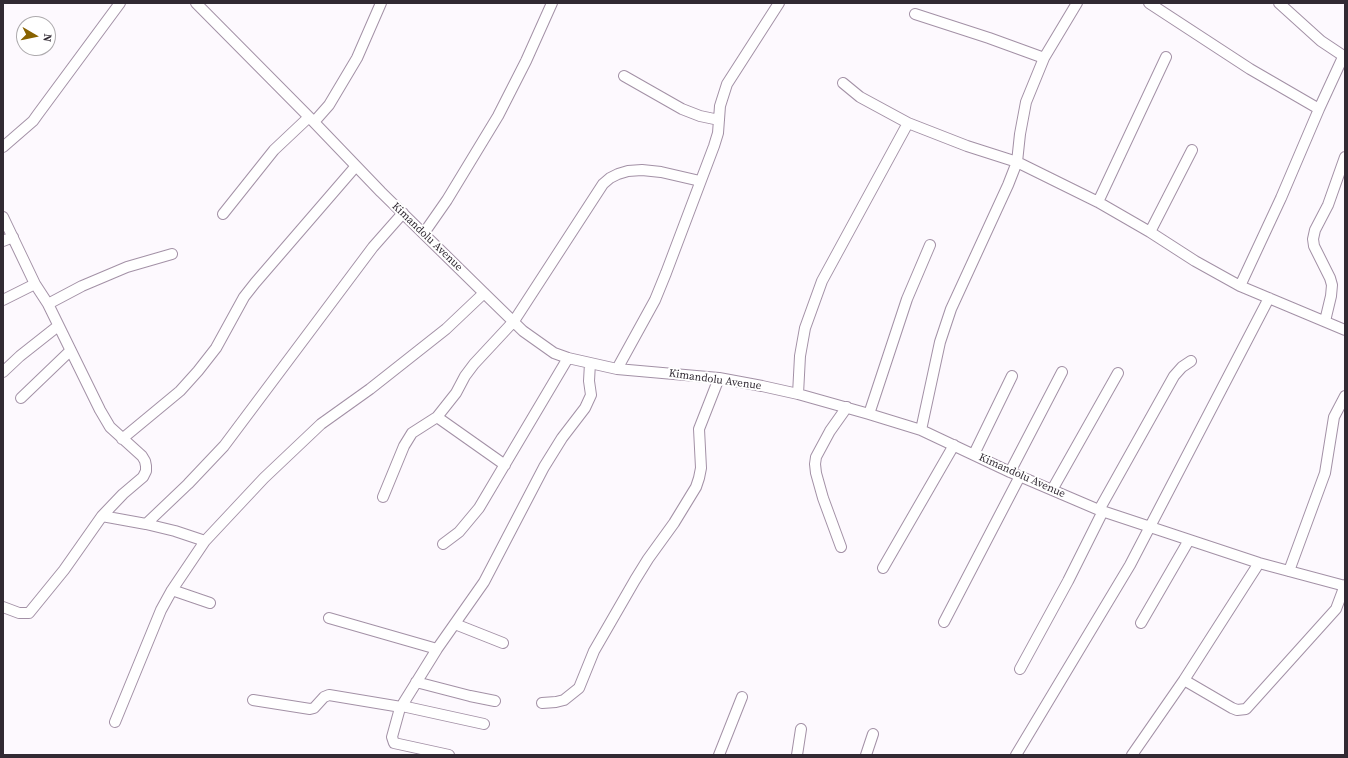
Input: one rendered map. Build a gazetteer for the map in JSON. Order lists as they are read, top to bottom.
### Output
{
  "streets": {
    "street": ["Kimandolu Avenue"]
  },
  "north": "right"
}
